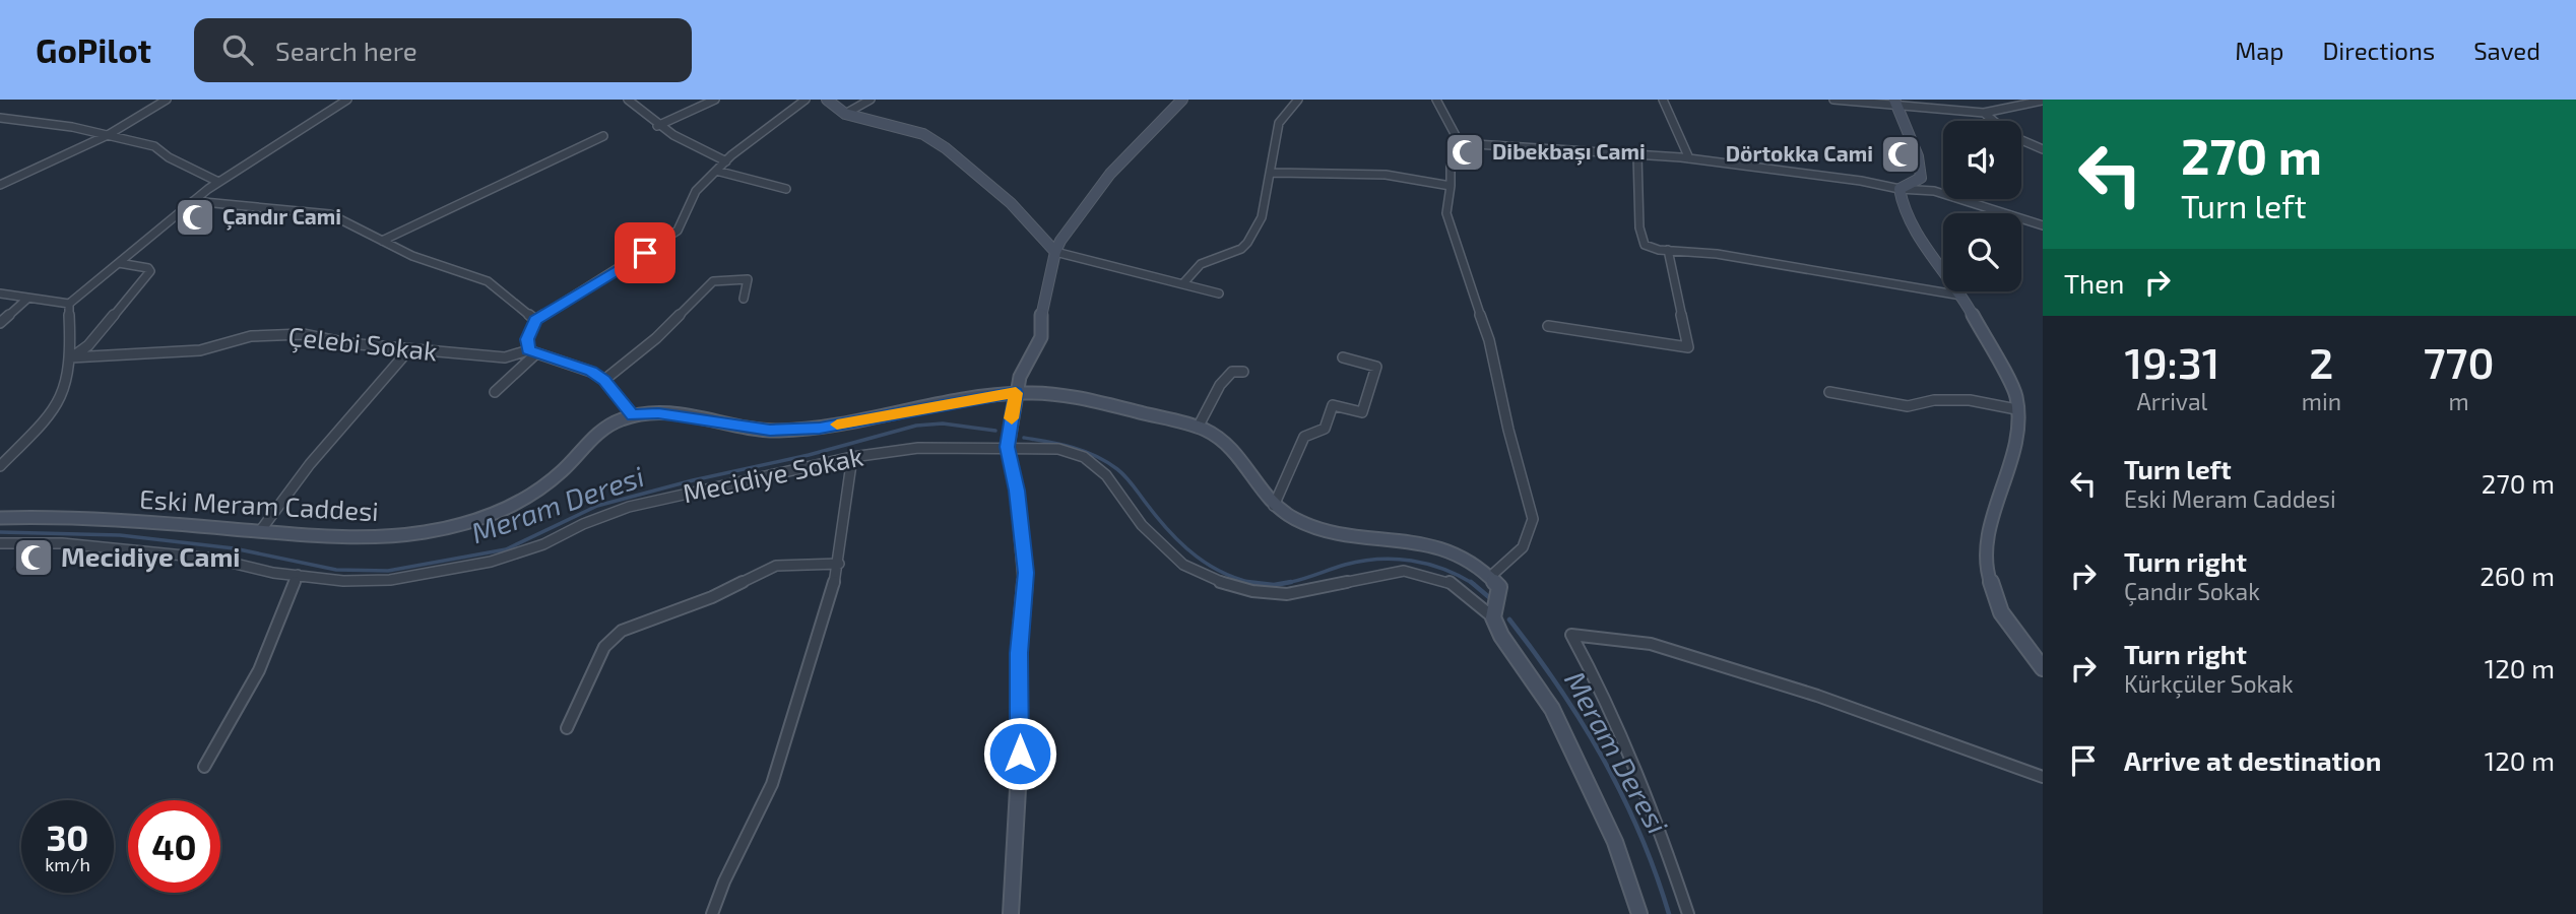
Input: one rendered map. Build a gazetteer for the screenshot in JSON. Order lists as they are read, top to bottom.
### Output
{
  "streets": {
    "street": ["Çelebi Sokak", "Mecidiye Sokak", "Eski Meram Caddesi"]
  },
  "water": ["Meram Deresi"],
  "places": {
    "mosque": [
      "Dibekbaşı Cami",
      "Dörtokka Cami",
      "Çandır Cami",
      "Mecidiye Cami"
    ]
  },
  "page": {
    "header": "GoPilot",
    "search": "Search here",
    "nav": ["Map", "Directions", "Saved"],
    "turn": ["270 m", "Turn left"],
    "then": "Then",
    "eta": [
      "19:31",
      "Arrival",
      "2",
      "min",
      "770",
      "m"
    ],
    "list": [
      {
        "name": "Turn left",
        "note": "Eski Meram Caddesi",
        "value": "270 m"
      },
      {
        "name": "Turn right",
        "note": "Çandır Sokak",
        "value": "260 m"
      },
      {
        "name": "Turn right",
        "note": "Kürkçüler Sokak",
        "value": "120 m"
      },
      {
        "name": "Arrive at destination",
        "value": "120 m"
      }
    ],
    "speed": "30 km/h",
    "limit": "40"
  }
}
